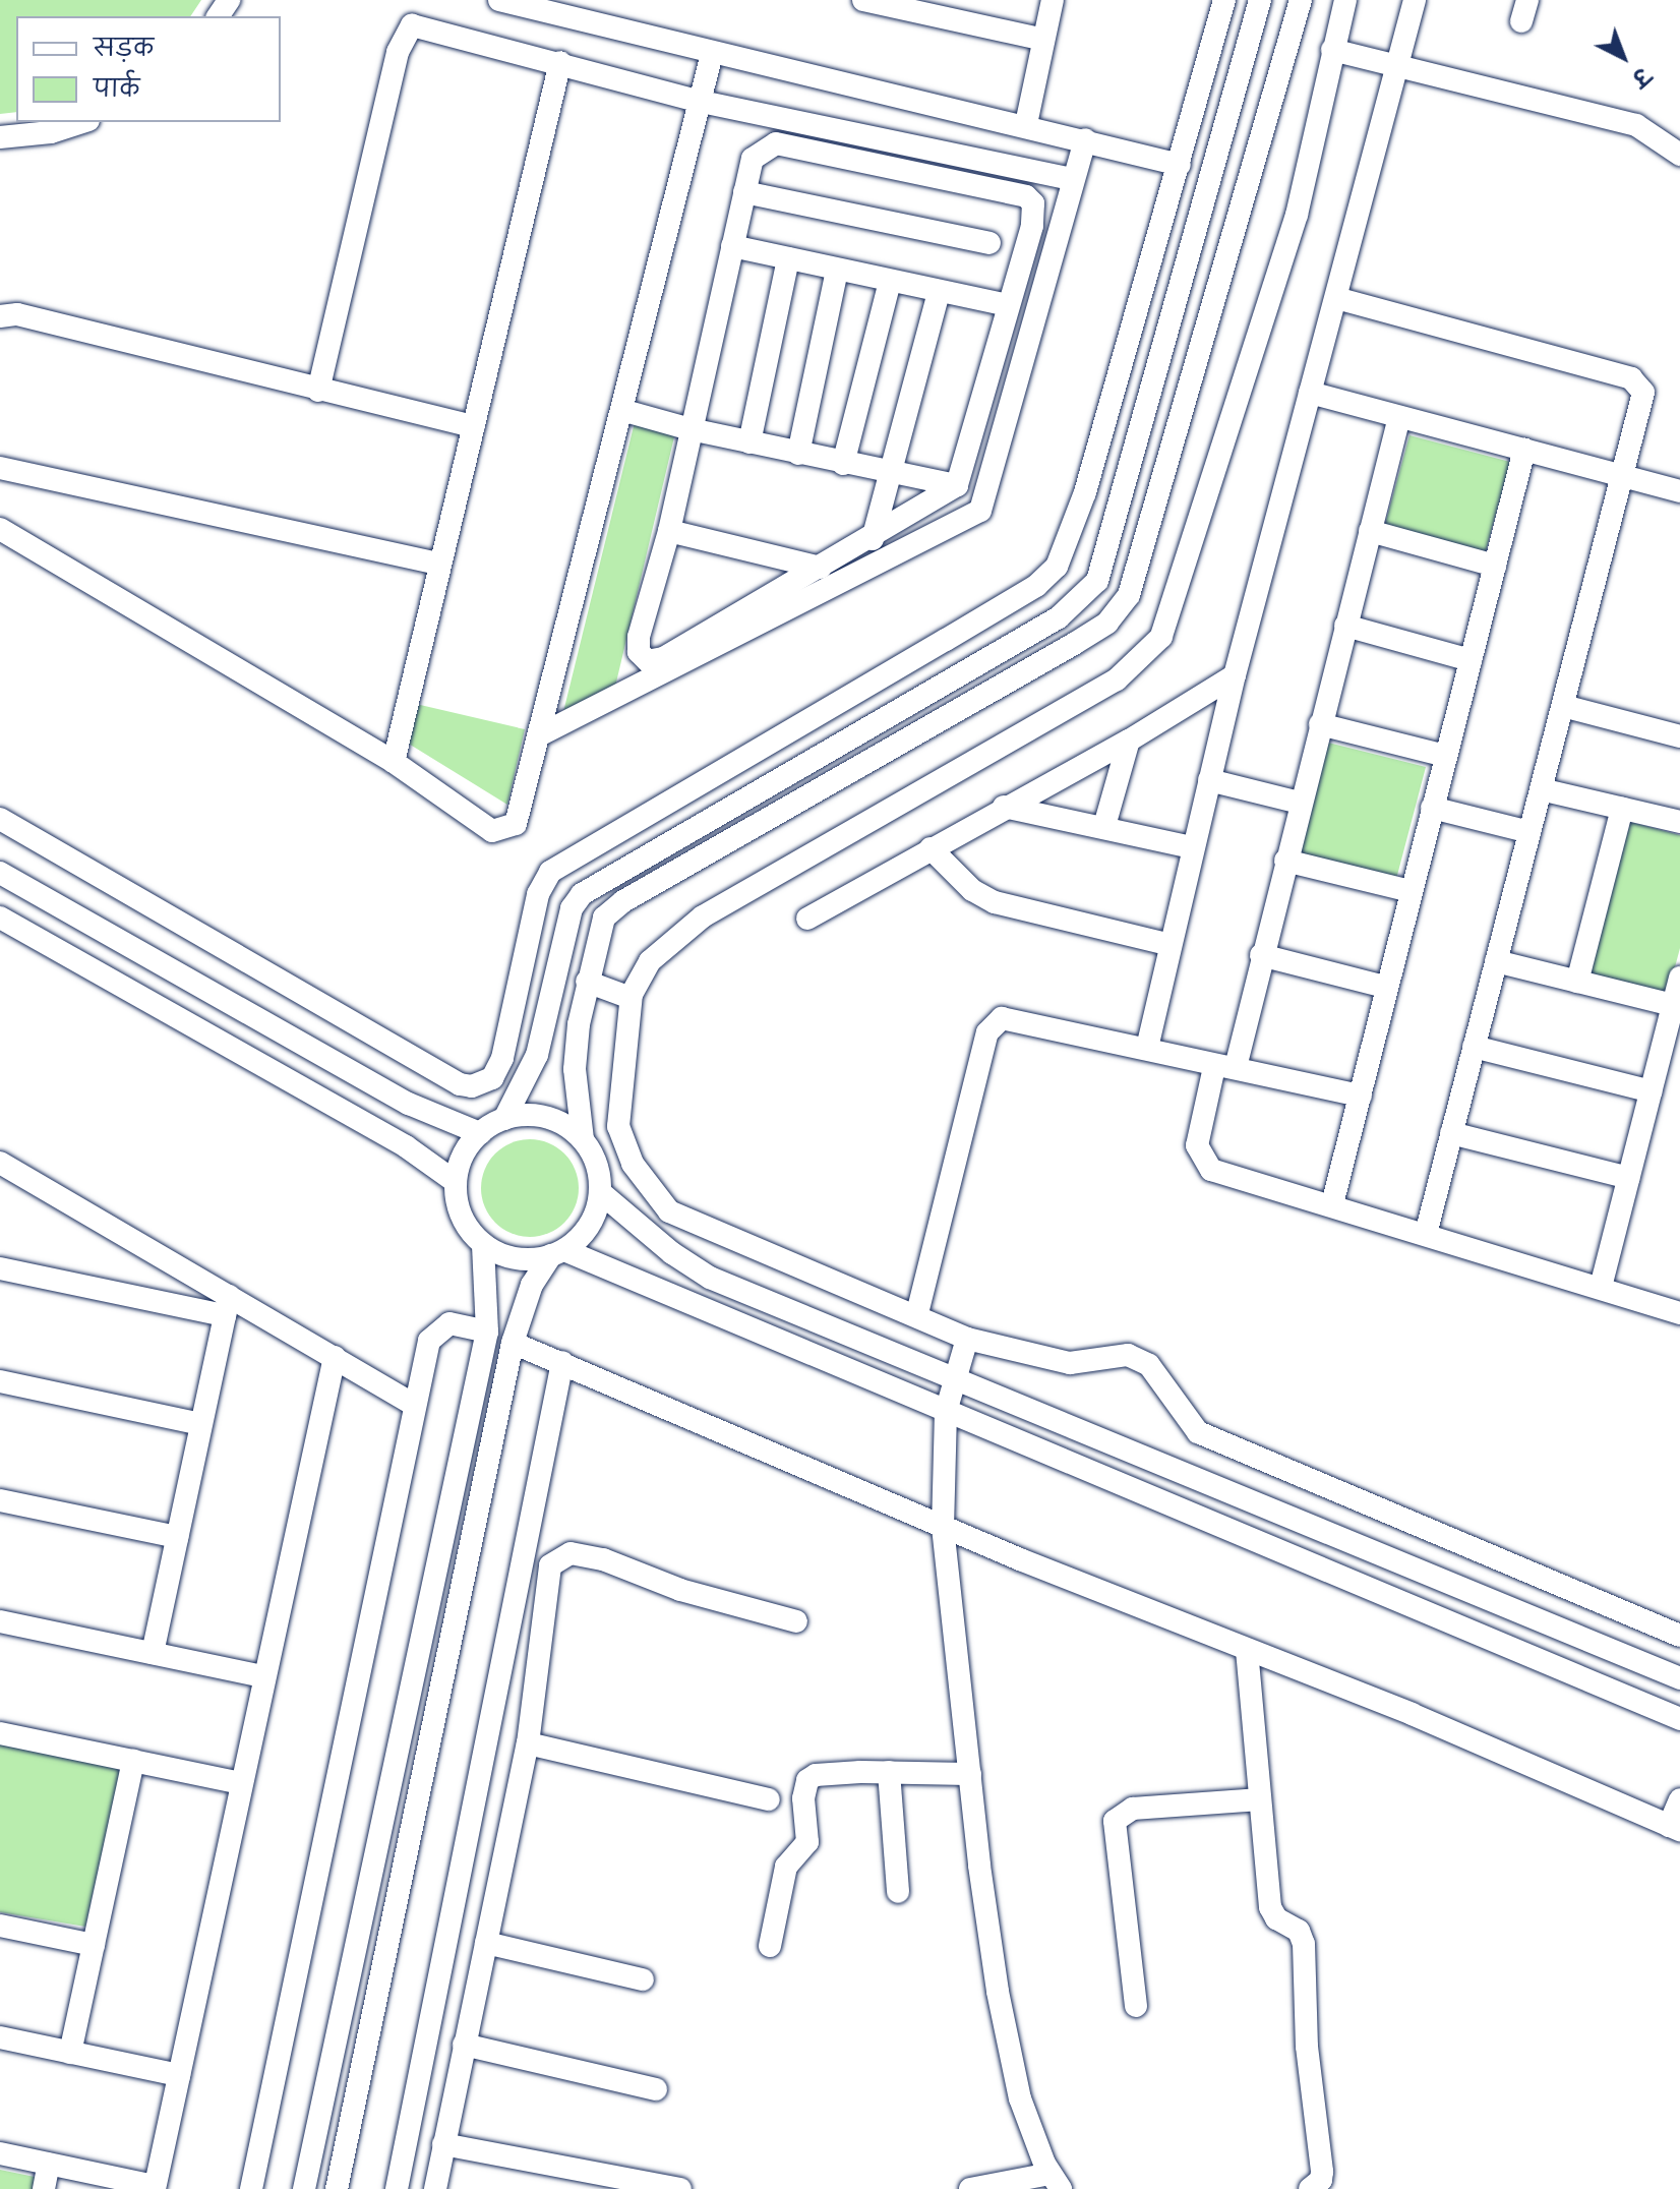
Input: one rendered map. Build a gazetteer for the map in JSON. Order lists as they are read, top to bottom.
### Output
{
  "legend": ["सड़क", "पार्क"],
  "north": "bottom right"
}
